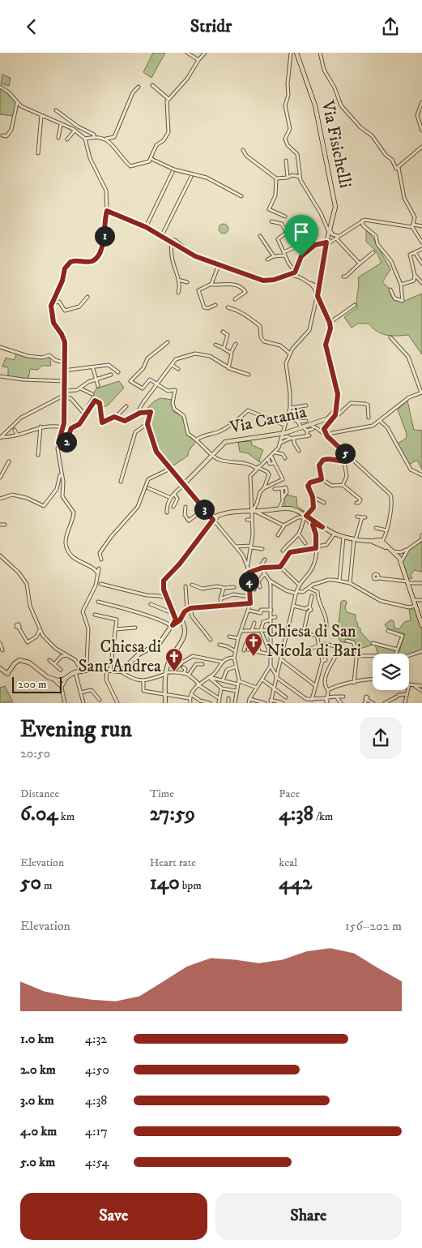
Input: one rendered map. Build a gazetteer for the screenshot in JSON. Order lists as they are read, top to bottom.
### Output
{
  "streets": {
    "main road": ["Via Fisichelli", "Via Catania"]
  },
  "places": {
    "church": ["Chiesa di San Nicola di Bari", "Chiesa di Sant'Andrea"]
  },
  "scale_bar": "200 m",
  "page": {
    "header": "Stridr",
    "pins": [
      "1",
      "2",
      "5",
      "3",
      "4"
    ],
    "scale": "200 m",
    "heading": ["Evening run", "20:50"],
    "stats": [
      ["Distance", "6.04 km"],
      ["Time", "27:59"],
      ["Pace", "4:38 /km"],
      ["Elevation", "50 m"],
      ["Heart rate", "140 bpm"],
      ["kcal", "442"]
    ],
    "chart": ["Elevation", "156–202 m"],
    "list": [
      {
        "name": "1.0 km",
        "note": "4:32"
      },
      {
        "name": "2.0 km",
        "note": "4:50"
      },
      {
        "name": "3.0 km",
        "note": "4:38"
      },
      {
        "name": "4.0 km",
        "note": "4:17"
      },
      {
        "name": "5.0 km",
        "note": "4:54"
      }
    ],
    "buttons": ["Save", "Share"]
  }
}
